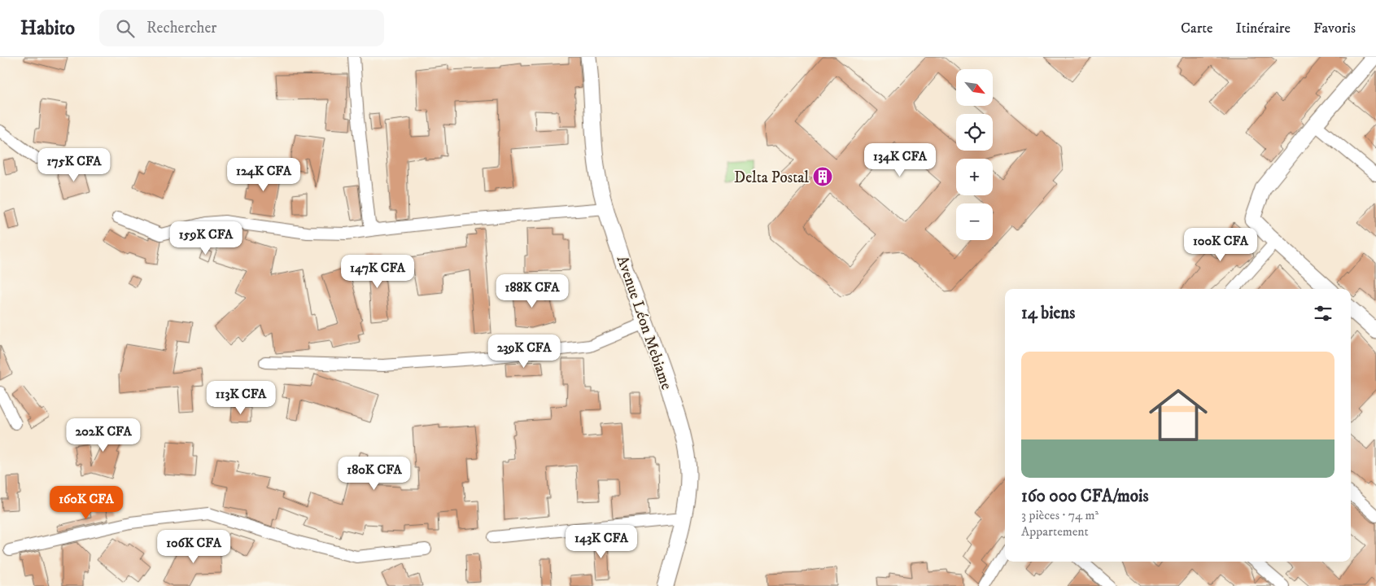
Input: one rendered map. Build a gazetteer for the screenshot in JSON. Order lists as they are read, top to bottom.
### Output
{
  "streets": {
    "street": ["Avenue Léon Mebiame"]
  },
  "places": {
    "building": ["Delta Postal"]
  },
  "north": "bottom right",
  "page": {
    "header": "Habito",
    "search": "Rechercher",
    "nav": ["Carte", "Itinéraire", "Favoris"],
    "map_buttons": ["+", "−"],
    "price": [
      "134K CFA",
      "175K CFA",
      "124K CFA",
      "159K CFA",
      "100K CFA",
      "147K CFA",
      "188K CFA",
      "239K CFA",
      "113K CFA",
      "202K CFA",
      "180K CFA",
      "160K CFA",
      "143K CFA",
      "106K CFA"
    ],
    "heading": "14 biens",
    "list": [
      {
        "name": "160 000 CFA/mois",
        "note": "3 pièces · 74 m² · Appartement"
      }
    ]
  }
}
